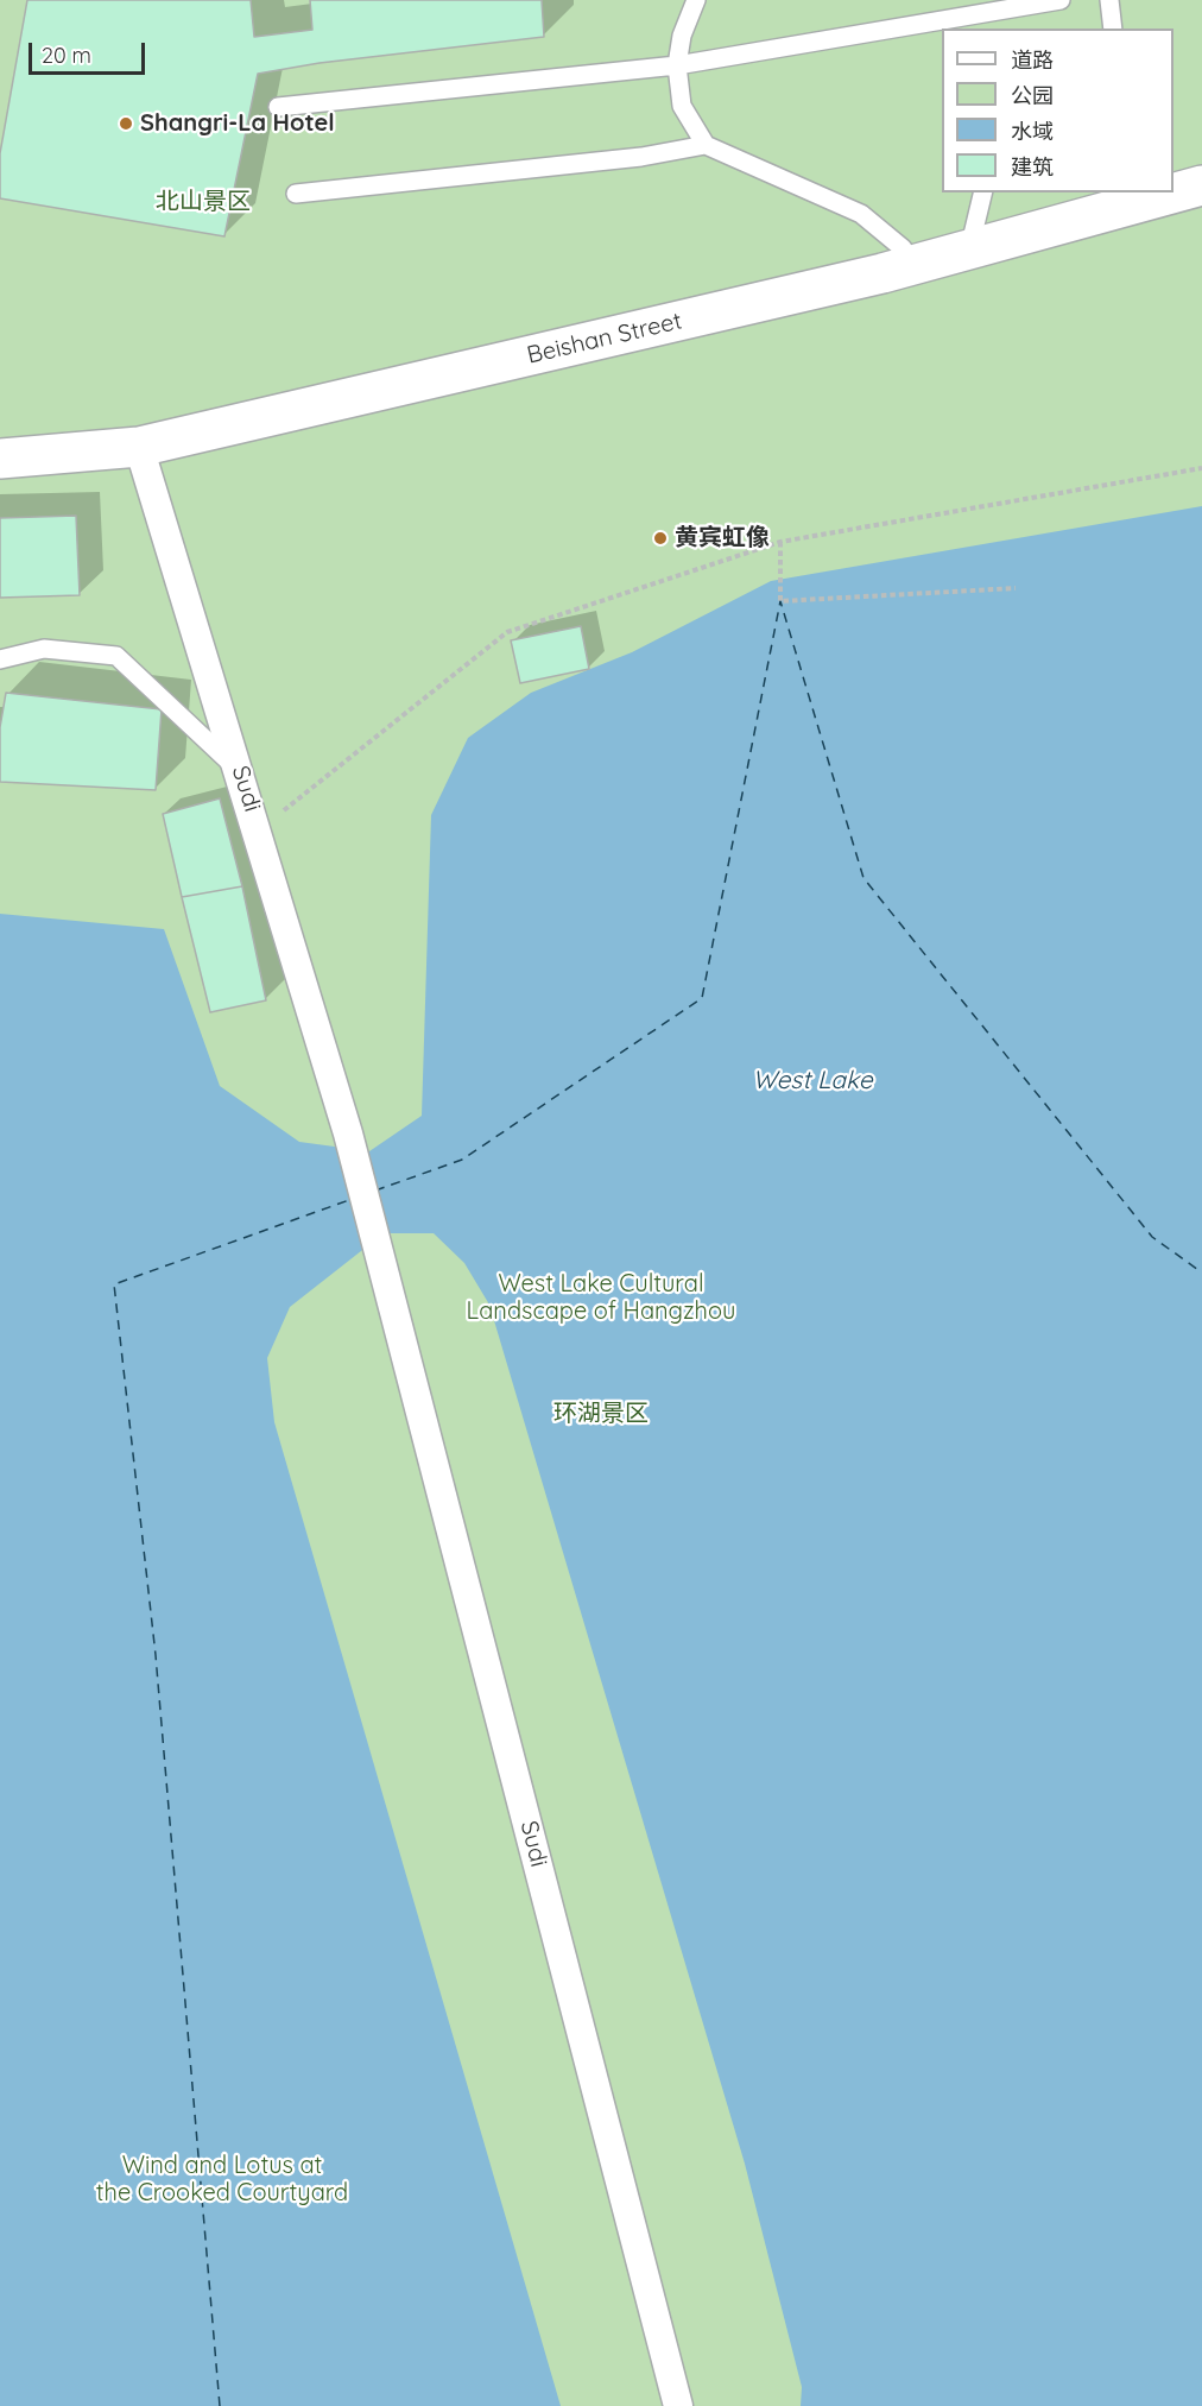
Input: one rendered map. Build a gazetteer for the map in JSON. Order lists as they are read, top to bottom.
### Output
{
  "streets": {
    "main road": ["Beishan Street"],
    "street": ["Sudi"]
  },
  "crossings": [
    ["Beishan Street", "Sudi"]
  ],
  "water": ["West Lake"],
  "parks": [
    "北山景区",
    "West Lake Cultural Landscape of Hangzhou",
    "环湖景区",
    "Wind and Lotus at the Crooked Courtyard"
  ],
  "places": ["Shangri-La Hotel", "黄宾虹像"],
  "legend": [
    "道路",
    "公园",
    "水域",
    "建筑"
  ],
  "scale_bar": "20 m"
}
